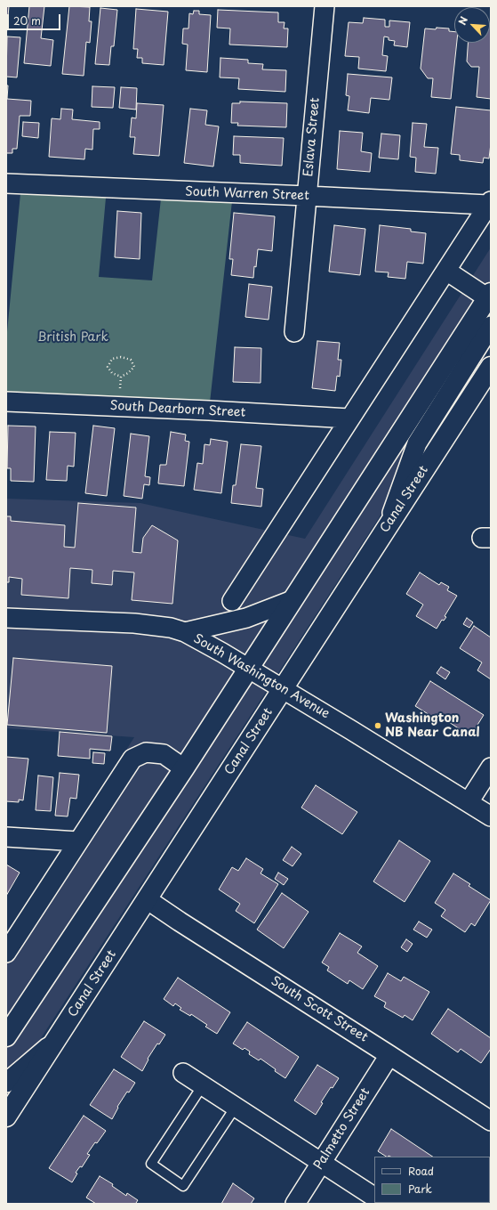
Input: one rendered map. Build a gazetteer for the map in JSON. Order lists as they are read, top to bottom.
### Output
{
  "streets": {
    "main road": ["Canal Street"],
    "street": [
      "Eslava Street",
      "South Warren Street",
      "South Dearborn Street",
      "South Washington Avenue",
      "South Scott Street",
      "Palmetto Street"
    ]
  },
  "crossings": [
    ["Eslava Street", "South Warren Street"],
    ["Canal Street", "South Washington Avenue"],
    ["Canal Street", "South Scott Street"],
    ["South Scott Street", "Palmetto Street"]
  ],
  "parks": ["British Park"],
  "places": ["Washington NB Near Canal"],
  "legend": ["Road", "Park"],
  "scale_bar": "20 m",
  "north": "top left"
}
